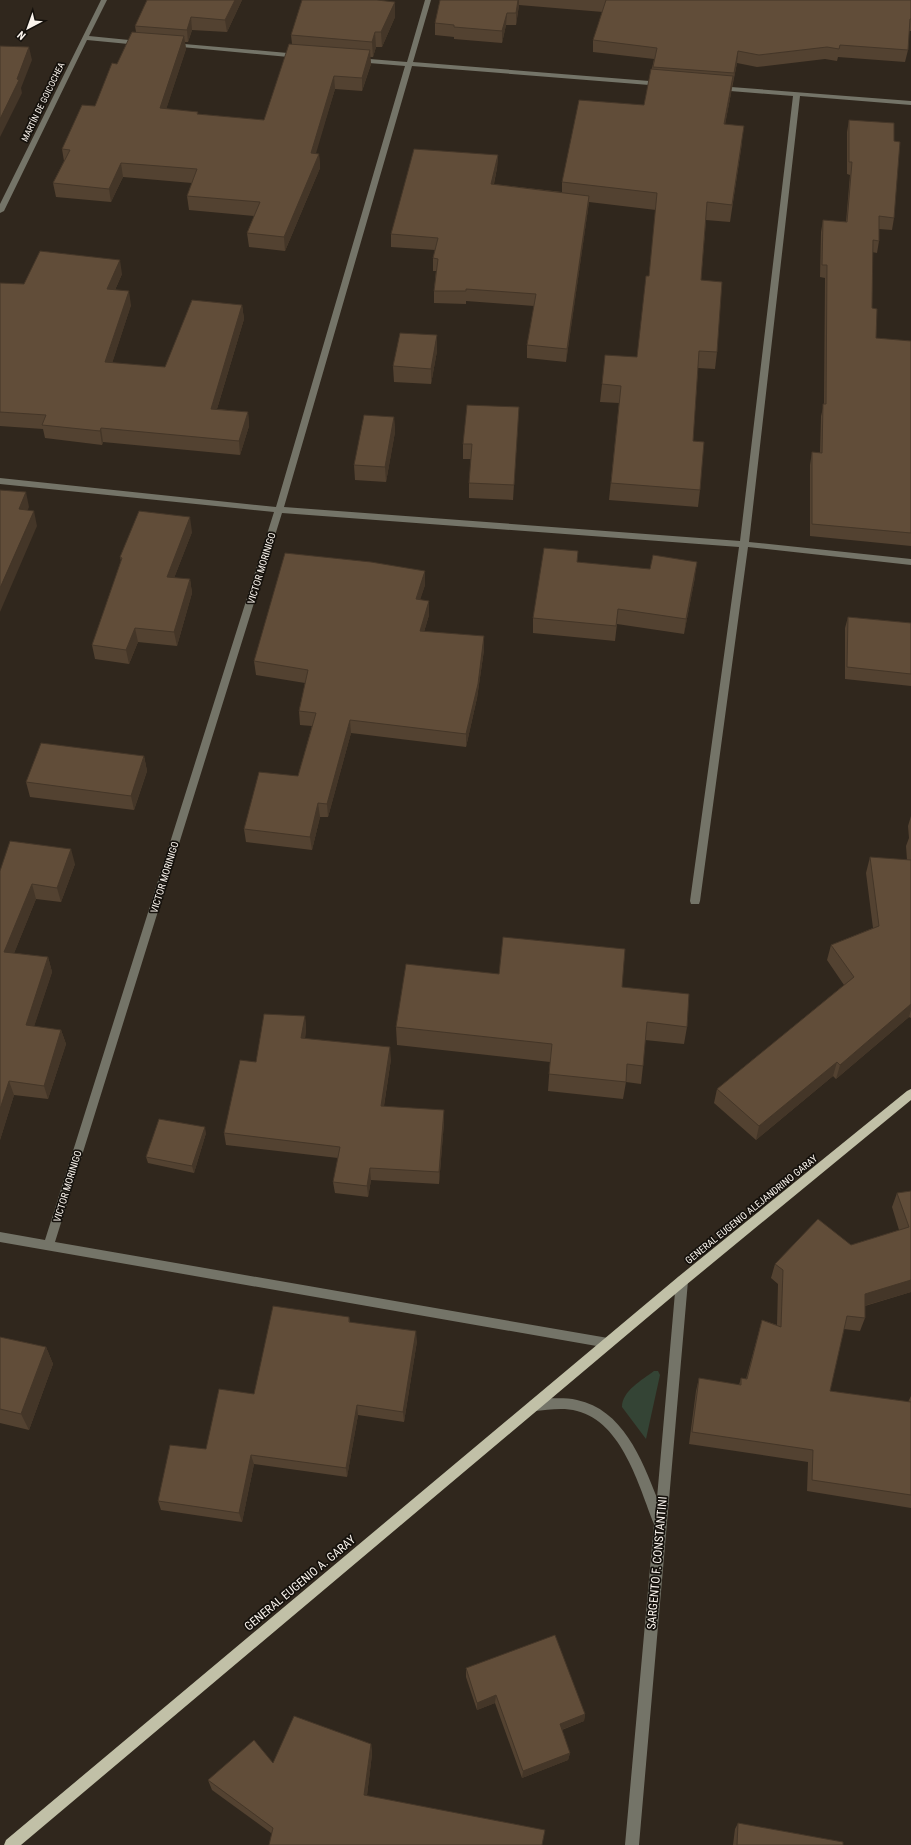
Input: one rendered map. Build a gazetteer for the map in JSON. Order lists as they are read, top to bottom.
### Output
{
  "streets": {
    "main road": ["GENERAL EUGENIO ALEJANDRINO GARAY", "GENERAL EUGENIO A. GARAY"],
    "street": ["MARTÍN DE GOICOCHEA", "VICTOR MORINIGO", "SARGENTO F. CONSTANTINI"]
  },
  "crossings": [
    ["GENERAL EUGENIO ALEJANDRINO GARAY", "SARGENTO F. CONSTANTINI"],
    ["GENERAL EUGENIO ALEJANDRINO GARAY", "GENERAL EUGENIO A. GARAY"]
  ],
  "north": "bottom left"
}
